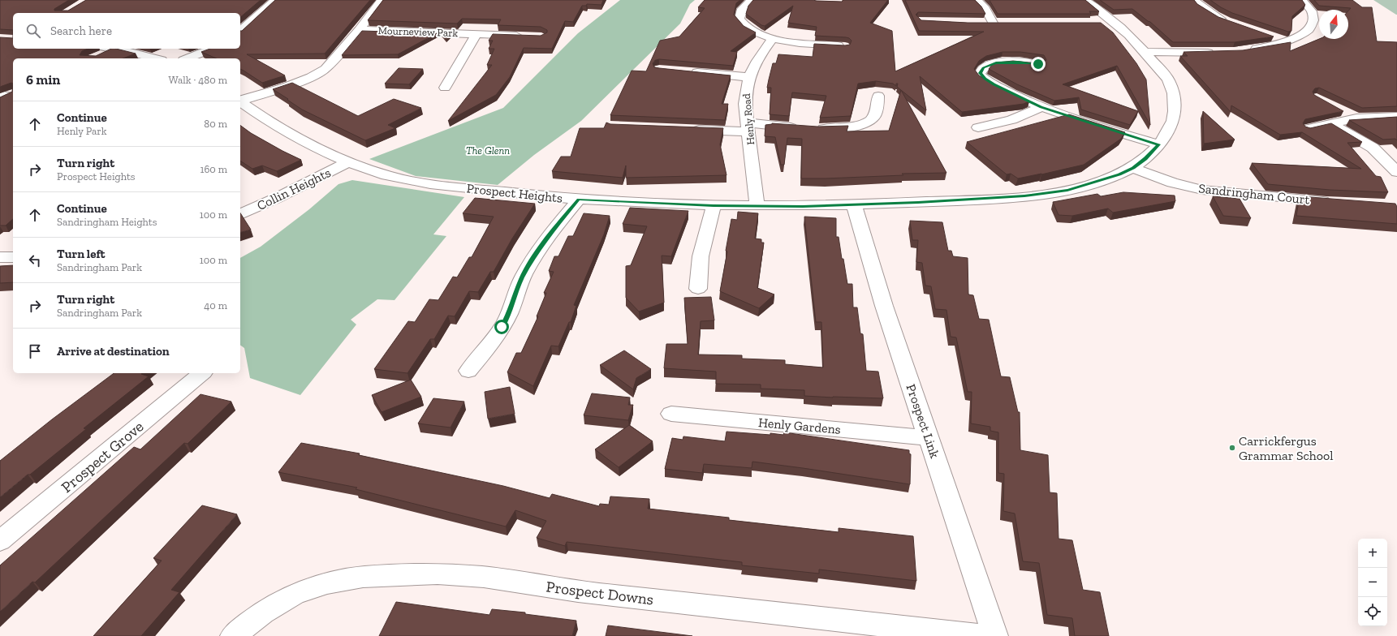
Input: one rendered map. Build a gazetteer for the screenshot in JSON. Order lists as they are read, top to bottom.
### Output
{
  "streets": {
    "street": [
      "Mourneview Park",
      "Henly Road",
      "Collin Heights",
      "Prospect Heights",
      "Sandringham Court",
      "Prospect Link",
      "Henly Gardens",
      "Prospect Grove",
      "Prospect Downs"
    ]
  },
  "crossings": [
    ["Henly Road", "Prospect Heights"],
    ["Collin Heights", "Prospect Heights"],
    ["Prospect Heights", "Sandringham Court"],
    ["Prospect Heights", "Prospect Link"],
    ["Prospect Link", "Henly Gardens"]
  ],
  "parks": ["The Glenn"],
  "places": ["Carrickfergus Grammar School"],
  "north": "top",
  "page": {
    "search": "Search here",
    "heading": ["6 min", "Walk · 480 m"],
    "list": [
      ["Continue", "Henly Park", "80 m"],
      ["Turn right", "Prospect Heights", "160 m"],
      ["Continue", "Sandringham Heights", "100 m"],
      ["Turn left", "Sandringham Park", "100 m"],
      ["Turn right", "Sandringham Park", "40 m"],
      "Arrive at destination"
    ],
    "map_buttons": ["+", "−"]
  }
}
